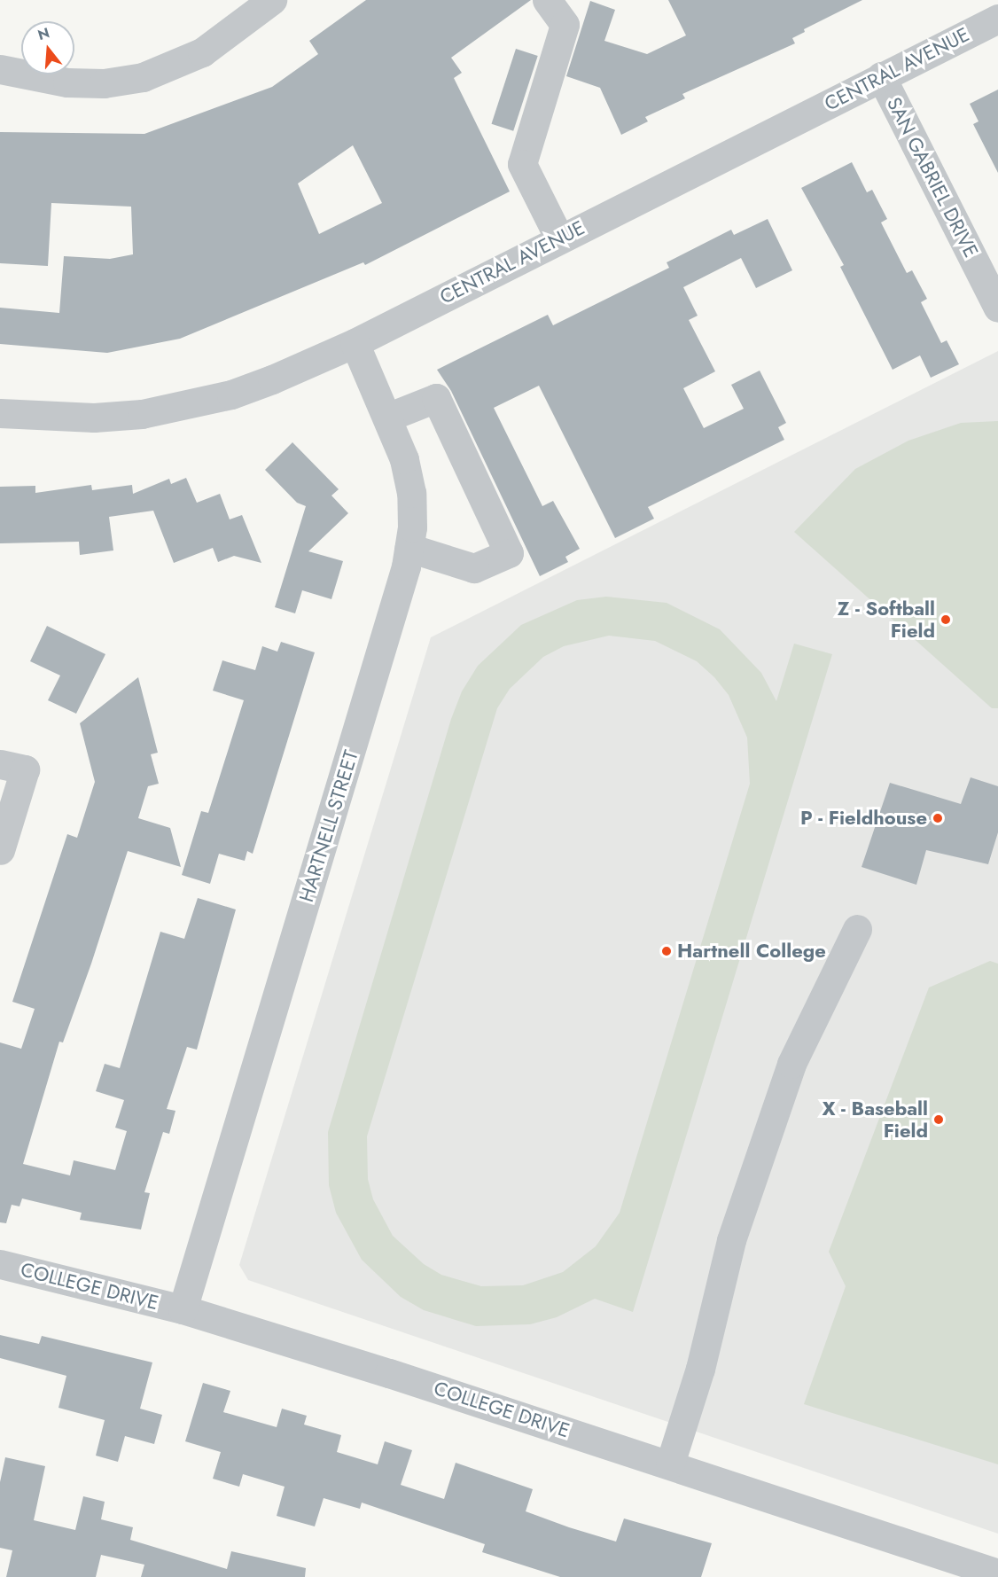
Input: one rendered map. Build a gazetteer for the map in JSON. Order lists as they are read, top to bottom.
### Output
{
  "streets": {
    "street": [
      "CENTRAL AVENUE",
      "SAN GABRIEL DRIVE",
      "HARTNELL STREET",
      "COLLEGE DRIVE"
    ]
  },
  "crossings": [
    ["CENTRAL AVENUE", "SAN GABRIEL DRIVE"],
    ["CENTRAL AVENUE", "HARTNELL STREET"],
    ["HARTNELL STREET", "COLLEGE DRIVE"]
  ],
  "places": [
    "Z - Softball Field",
    "P - Fieldhouse",
    "Hartnell College",
    "X - Baseball Field"
  ],
  "north": "top"
}
